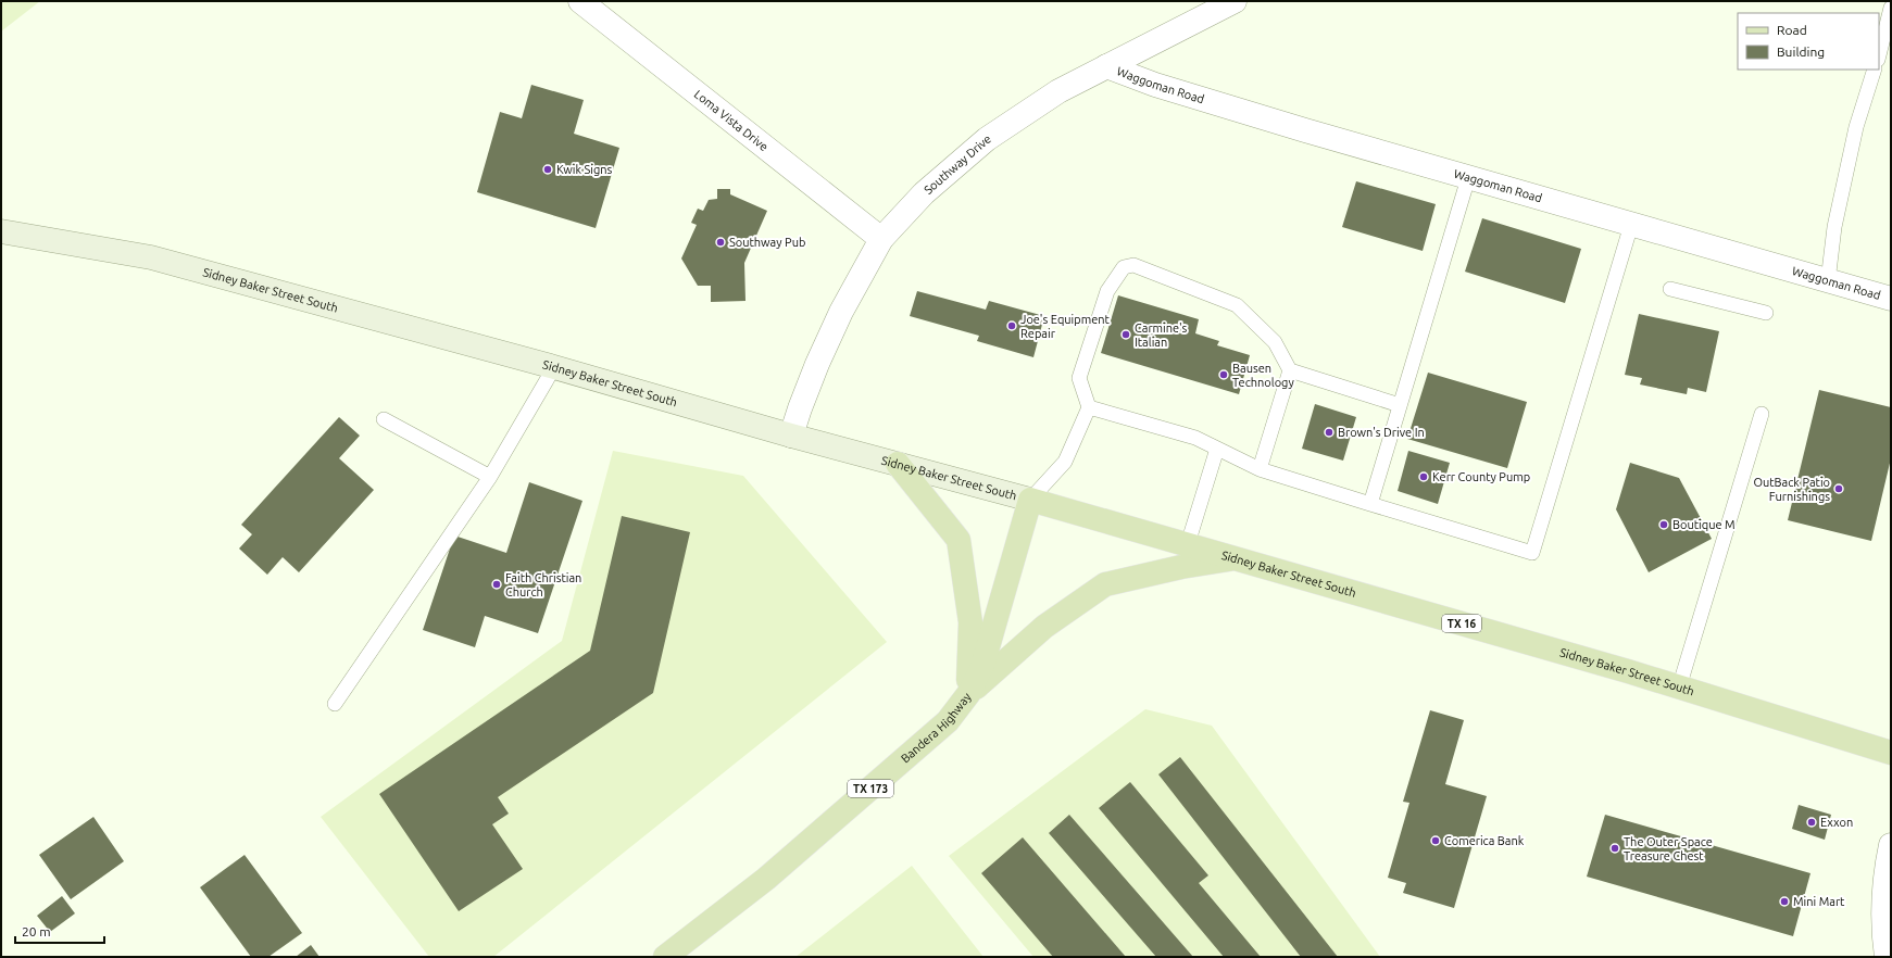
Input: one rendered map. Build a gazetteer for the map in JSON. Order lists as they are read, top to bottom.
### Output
{
  "streets": {
    "main road": [
      "Sidney Baker Street South",
      "TX 16",
      "Bandera Highway",
      "TX 173"
    ],
    "street": ["Waggoman Road", "Loma Vista Drive", "Southway Drive"]
  },
  "crossings": [
    ["Waggoman Road", "Southway Drive"],
    ["Loma Vista Drive", "Southway Drive"],
    ["Southway Drive", "Sidney Baker Street South"],
    ["Sidney Baker Street South", "Bandera Highway"]
  ],
  "places": [
    "Kwik Signs",
    "Southway Pub",
    "Joe's Equipment Repair",
    "Carmine's Italian",
    "Bausen Technology",
    "Brown's Drive In",
    "Kerr County Pump",
    "OutBack Patio Furnishings",
    "Boutique M",
    "Faith Christian Church",
    "Exxon",
    "Comerica Bank",
    "The Outer Space Treasure Chest",
    "Mini Mart"
  ],
  "legend": ["Road", "Building"],
  "scale_bar": "20 m"
}
